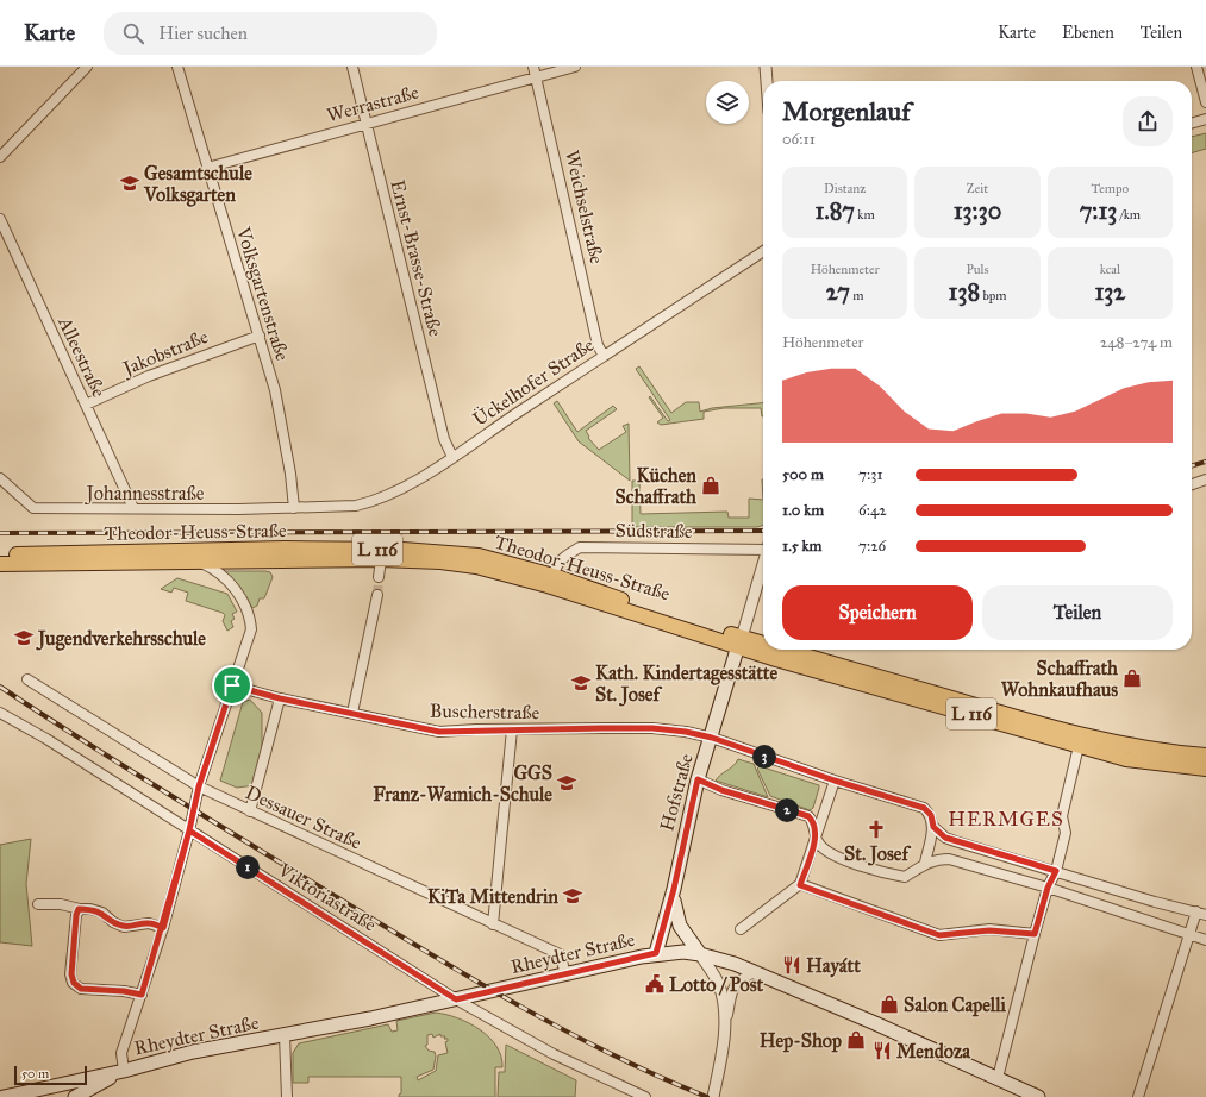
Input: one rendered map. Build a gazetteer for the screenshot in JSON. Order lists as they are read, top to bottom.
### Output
{
  "streets": {
    "main road": [
      "Theodor-Heuss-Straße",
      "L 116",
      "Hofstraße",
      "Rheydter Straße"
    ],
    "street": [
      "Werrastraße",
      "Weichselstraße",
      "Ernst-Brasse-Straße",
      "Volksgartenstraße",
      "Jakobstraße",
      "Alleestraße",
      "Ückelhofer Straße",
      "Johannesstraße",
      "Südstraße",
      "Buscherstraße",
      "Dessauer Straße",
      "Viktoriastraße"
    ]
  },
  "crossings": [
    ["Werrastraße", "Weichselstraße"],
    ["Werrastraße", "Ernst-Brasse-Straße"],
    ["Werrastraße", "Volksgartenstraße"],
    ["Weichselstraße", "Ückelhofer Straße"],
    ["Ernst-Brasse-Straße", "Ückelhofer Straße"],
    ["Volksgartenstraße", "Jakobstraße"],
    ["Volksgartenstraße", "Ückelhofer Straße"],
    ["Volksgartenstraße", "Johannesstraße"],
    ["Jakobstraße", "Alleestraße"],
    ["Alleestraße", "Johannesstraße"],
    ["Ückelhofer Straße", "Johannesstraße"],
    ["Südstraße", "Theodor-Heuss-Straße"],
    ["Theodor-Heuss-Straße", "Hofstraße"],
    ["Buscherstraße", "Hofstraße"],
    ["Hofstraße", "Rheydter Straße"],
    ["Dessauer Straße", "Rheydter Straße"],
    ["Viktoriastraße", "Rheydter Straße"]
  ],
  "districts": ["HERMGES"],
  "places": {
    "school or university": [
      "Gesamtschule Volksgarten",
      "Jugendverkehrsschule",
      "Kath. Kindertagesstätte St. Josef",
      "GGS Franz-Wamich-Schule",
      "KiTa Mittendrin"
    ],
    "shop": [
      "Küchen Schaffrath",
      "Schaffrath Wohnkaufhaus",
      "Salon Capelli",
      "Hep-Shop"
    ],
    "church": ["St. Josef"],
    "restaurant": ["Hayátt", "Mendoza"],
    "public building": ["Lotto / Post"]
  },
  "scale_bar": "50 m",
  "page": {
    "header": "Karte",
    "search": "Hier suchen",
    "nav": ["Karte", "Ebenen", "Teilen"],
    "heading": ["Morgenlauf", "06:11"],
    "stats": [
      ["Distanz", "1.87 km"],
      ["Zeit", "13:30"],
      ["Tempo", "7:13 /km"],
      ["Höhenmeter", "27 m"],
      ["Puls", "138 bpm"],
      ["kcal", "132"]
    ],
    "chart": ["Höhenmeter", "248–274 m"],
    "list": [
      {
        "name": "500 m",
        "note": "7:31"
      },
      {
        "name": "1.0 km",
        "note": "6:42"
      },
      {
        "name": "1.5 km",
        "note": "7:26"
      }
    ],
    "buttons": ["Speichern", "Teilen"],
    "pins": ["3", "2", "1"],
    "scale": "50 m"
  }
}
